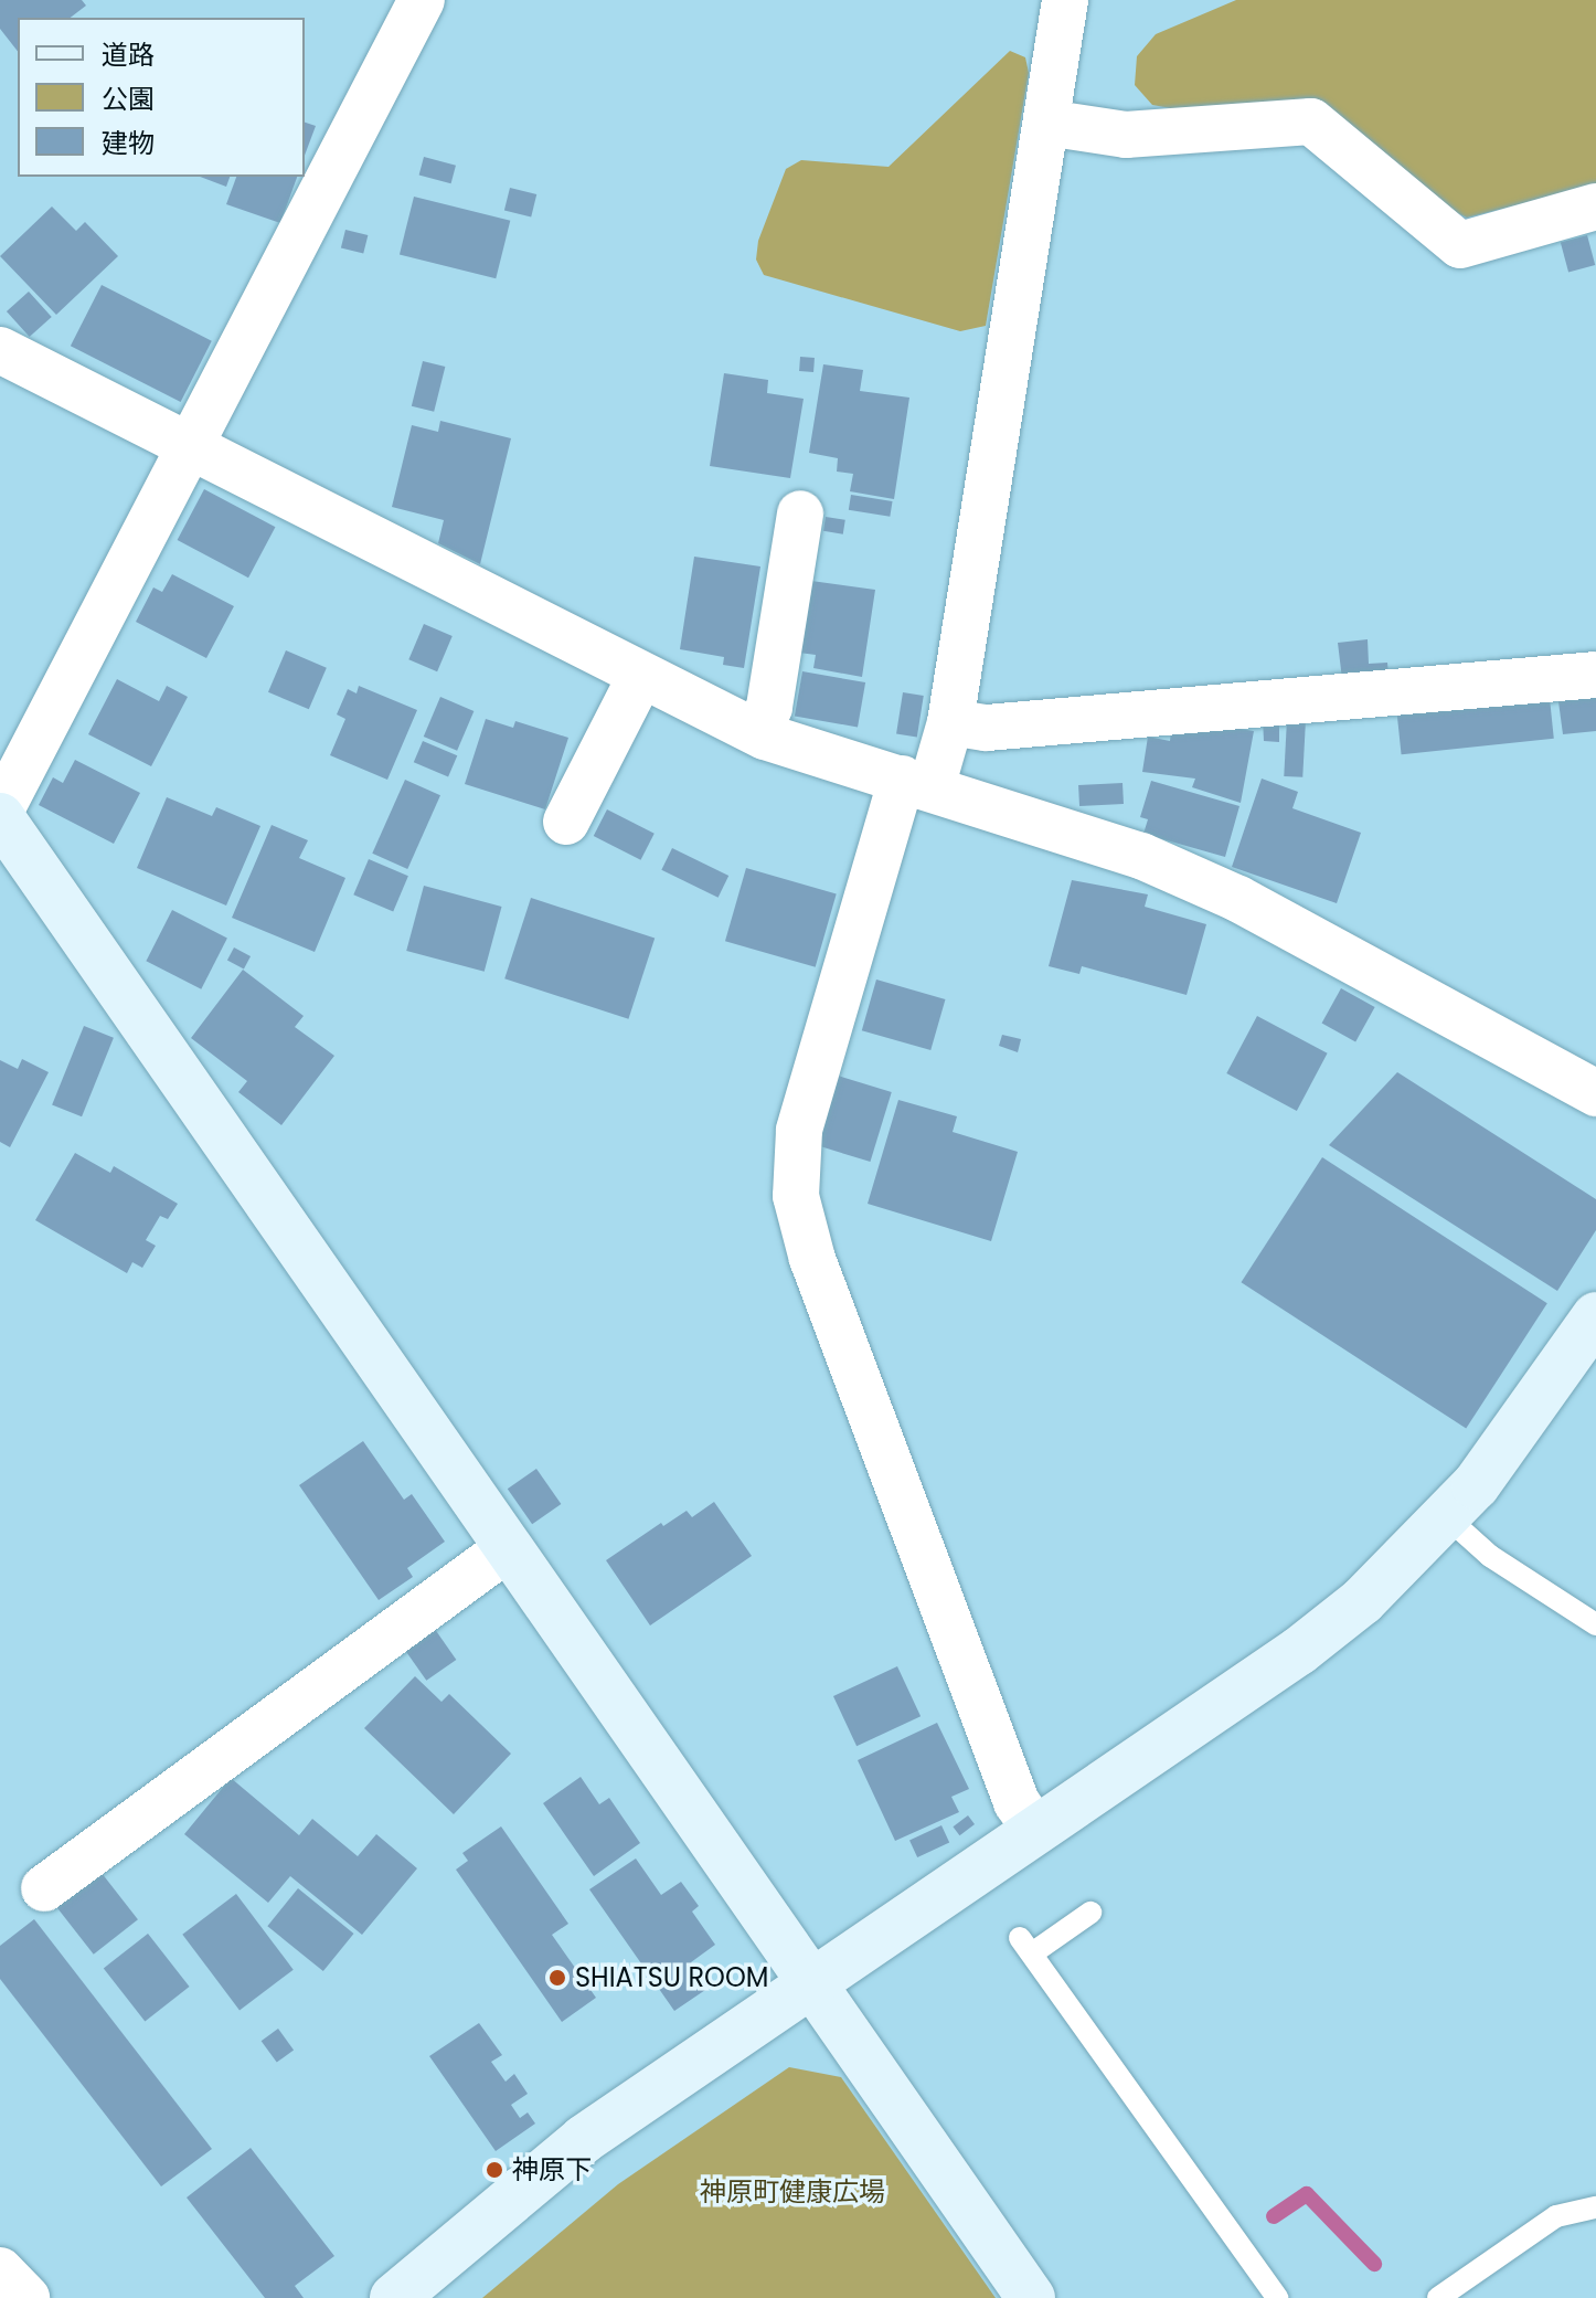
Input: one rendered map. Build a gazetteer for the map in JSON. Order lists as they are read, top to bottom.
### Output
{
  "parks": ["神原町健康広場"],
  "places": ["SHIATSU ROOM", "神原下"],
  "legend": ["道路", "公園", "建物"]
}
